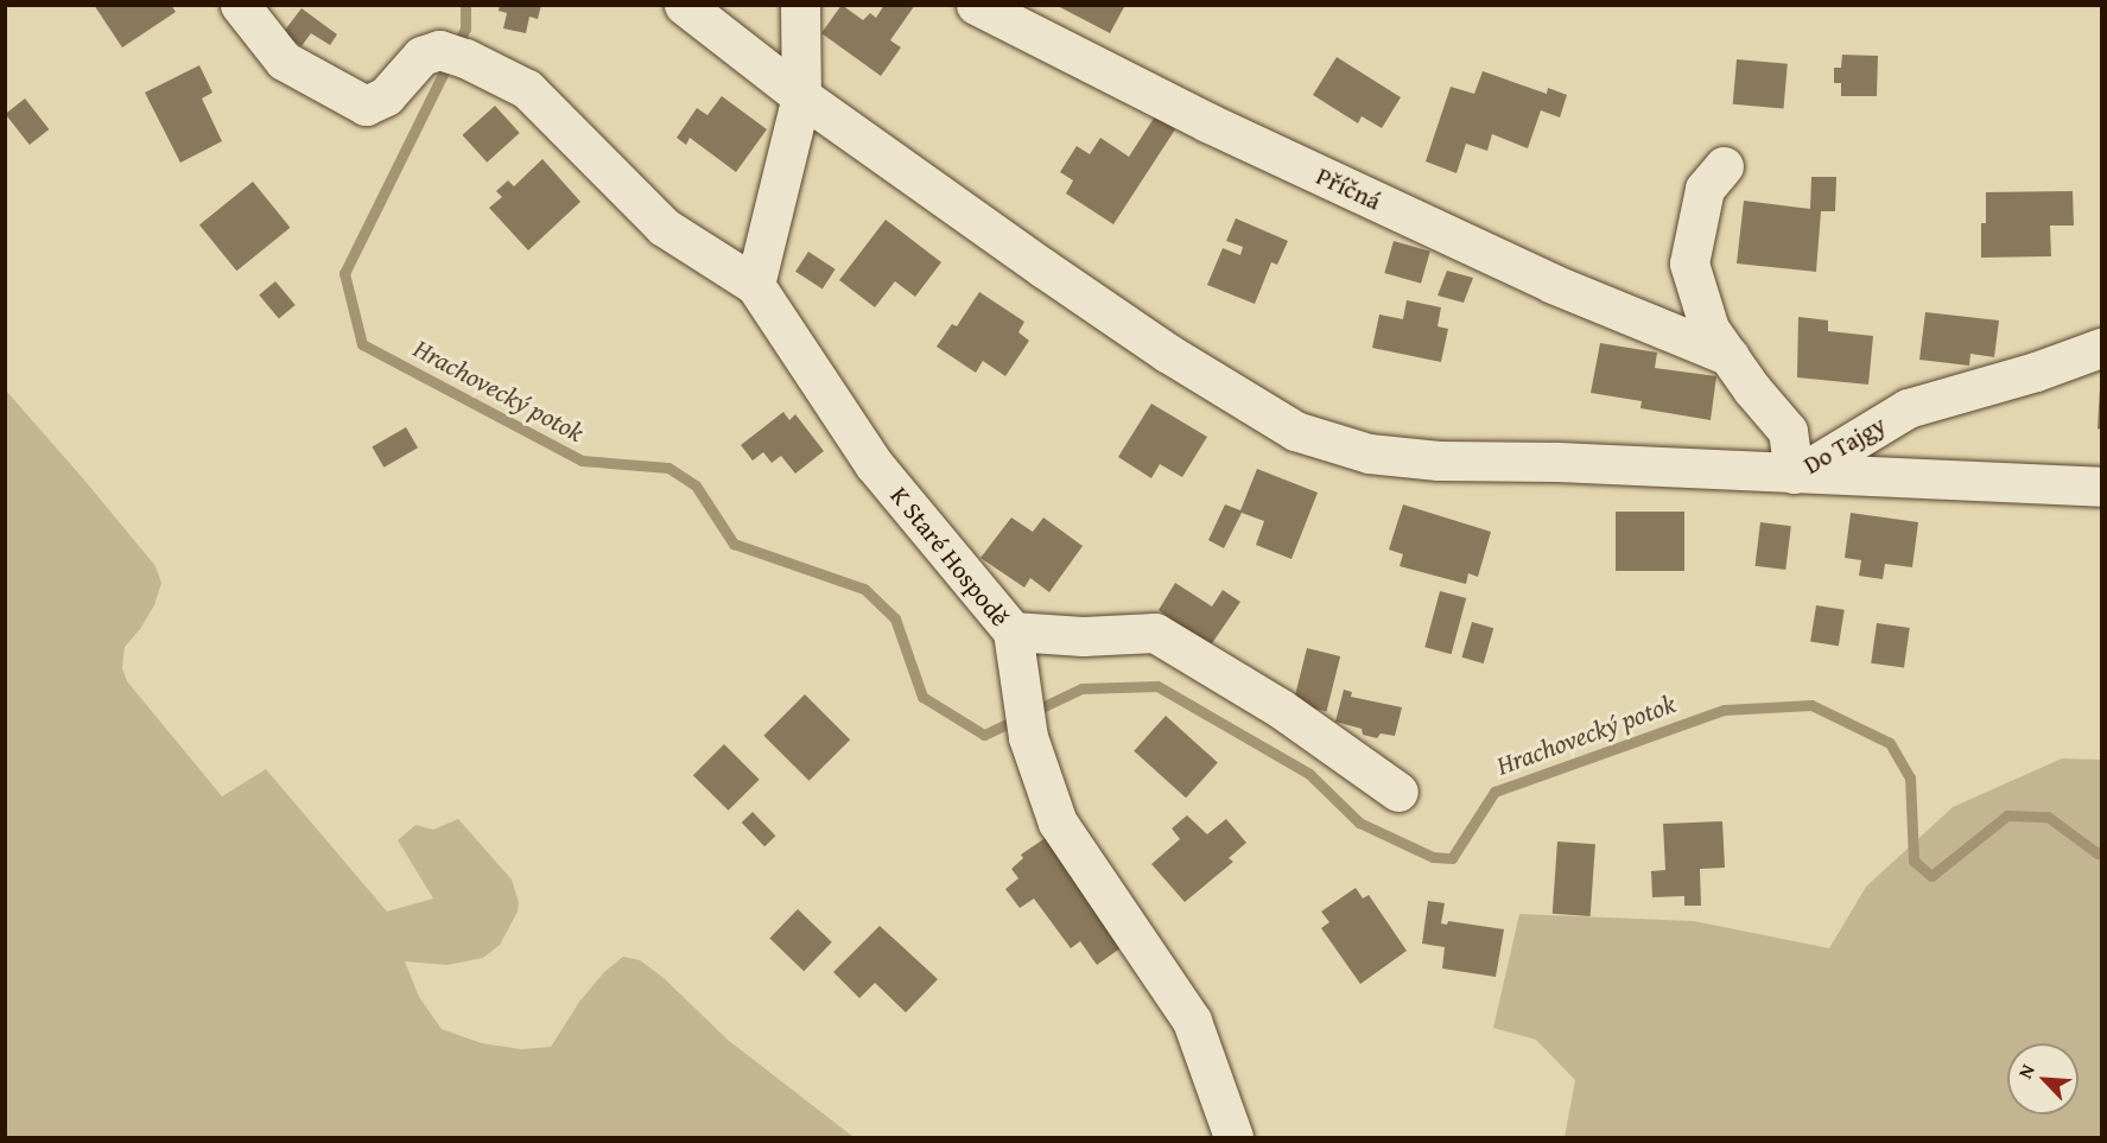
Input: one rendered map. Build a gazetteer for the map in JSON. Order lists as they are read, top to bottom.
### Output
{
  "streets": {
    "street": ["Příčná", "Do Tajgy", "K Staré Hospodě"]
  },
  "crossings": [
    ["Příčná", "Do Tajgy"]
  ],
  "water": ["Hrachovecký potok"],
  "north": "top left"
}
